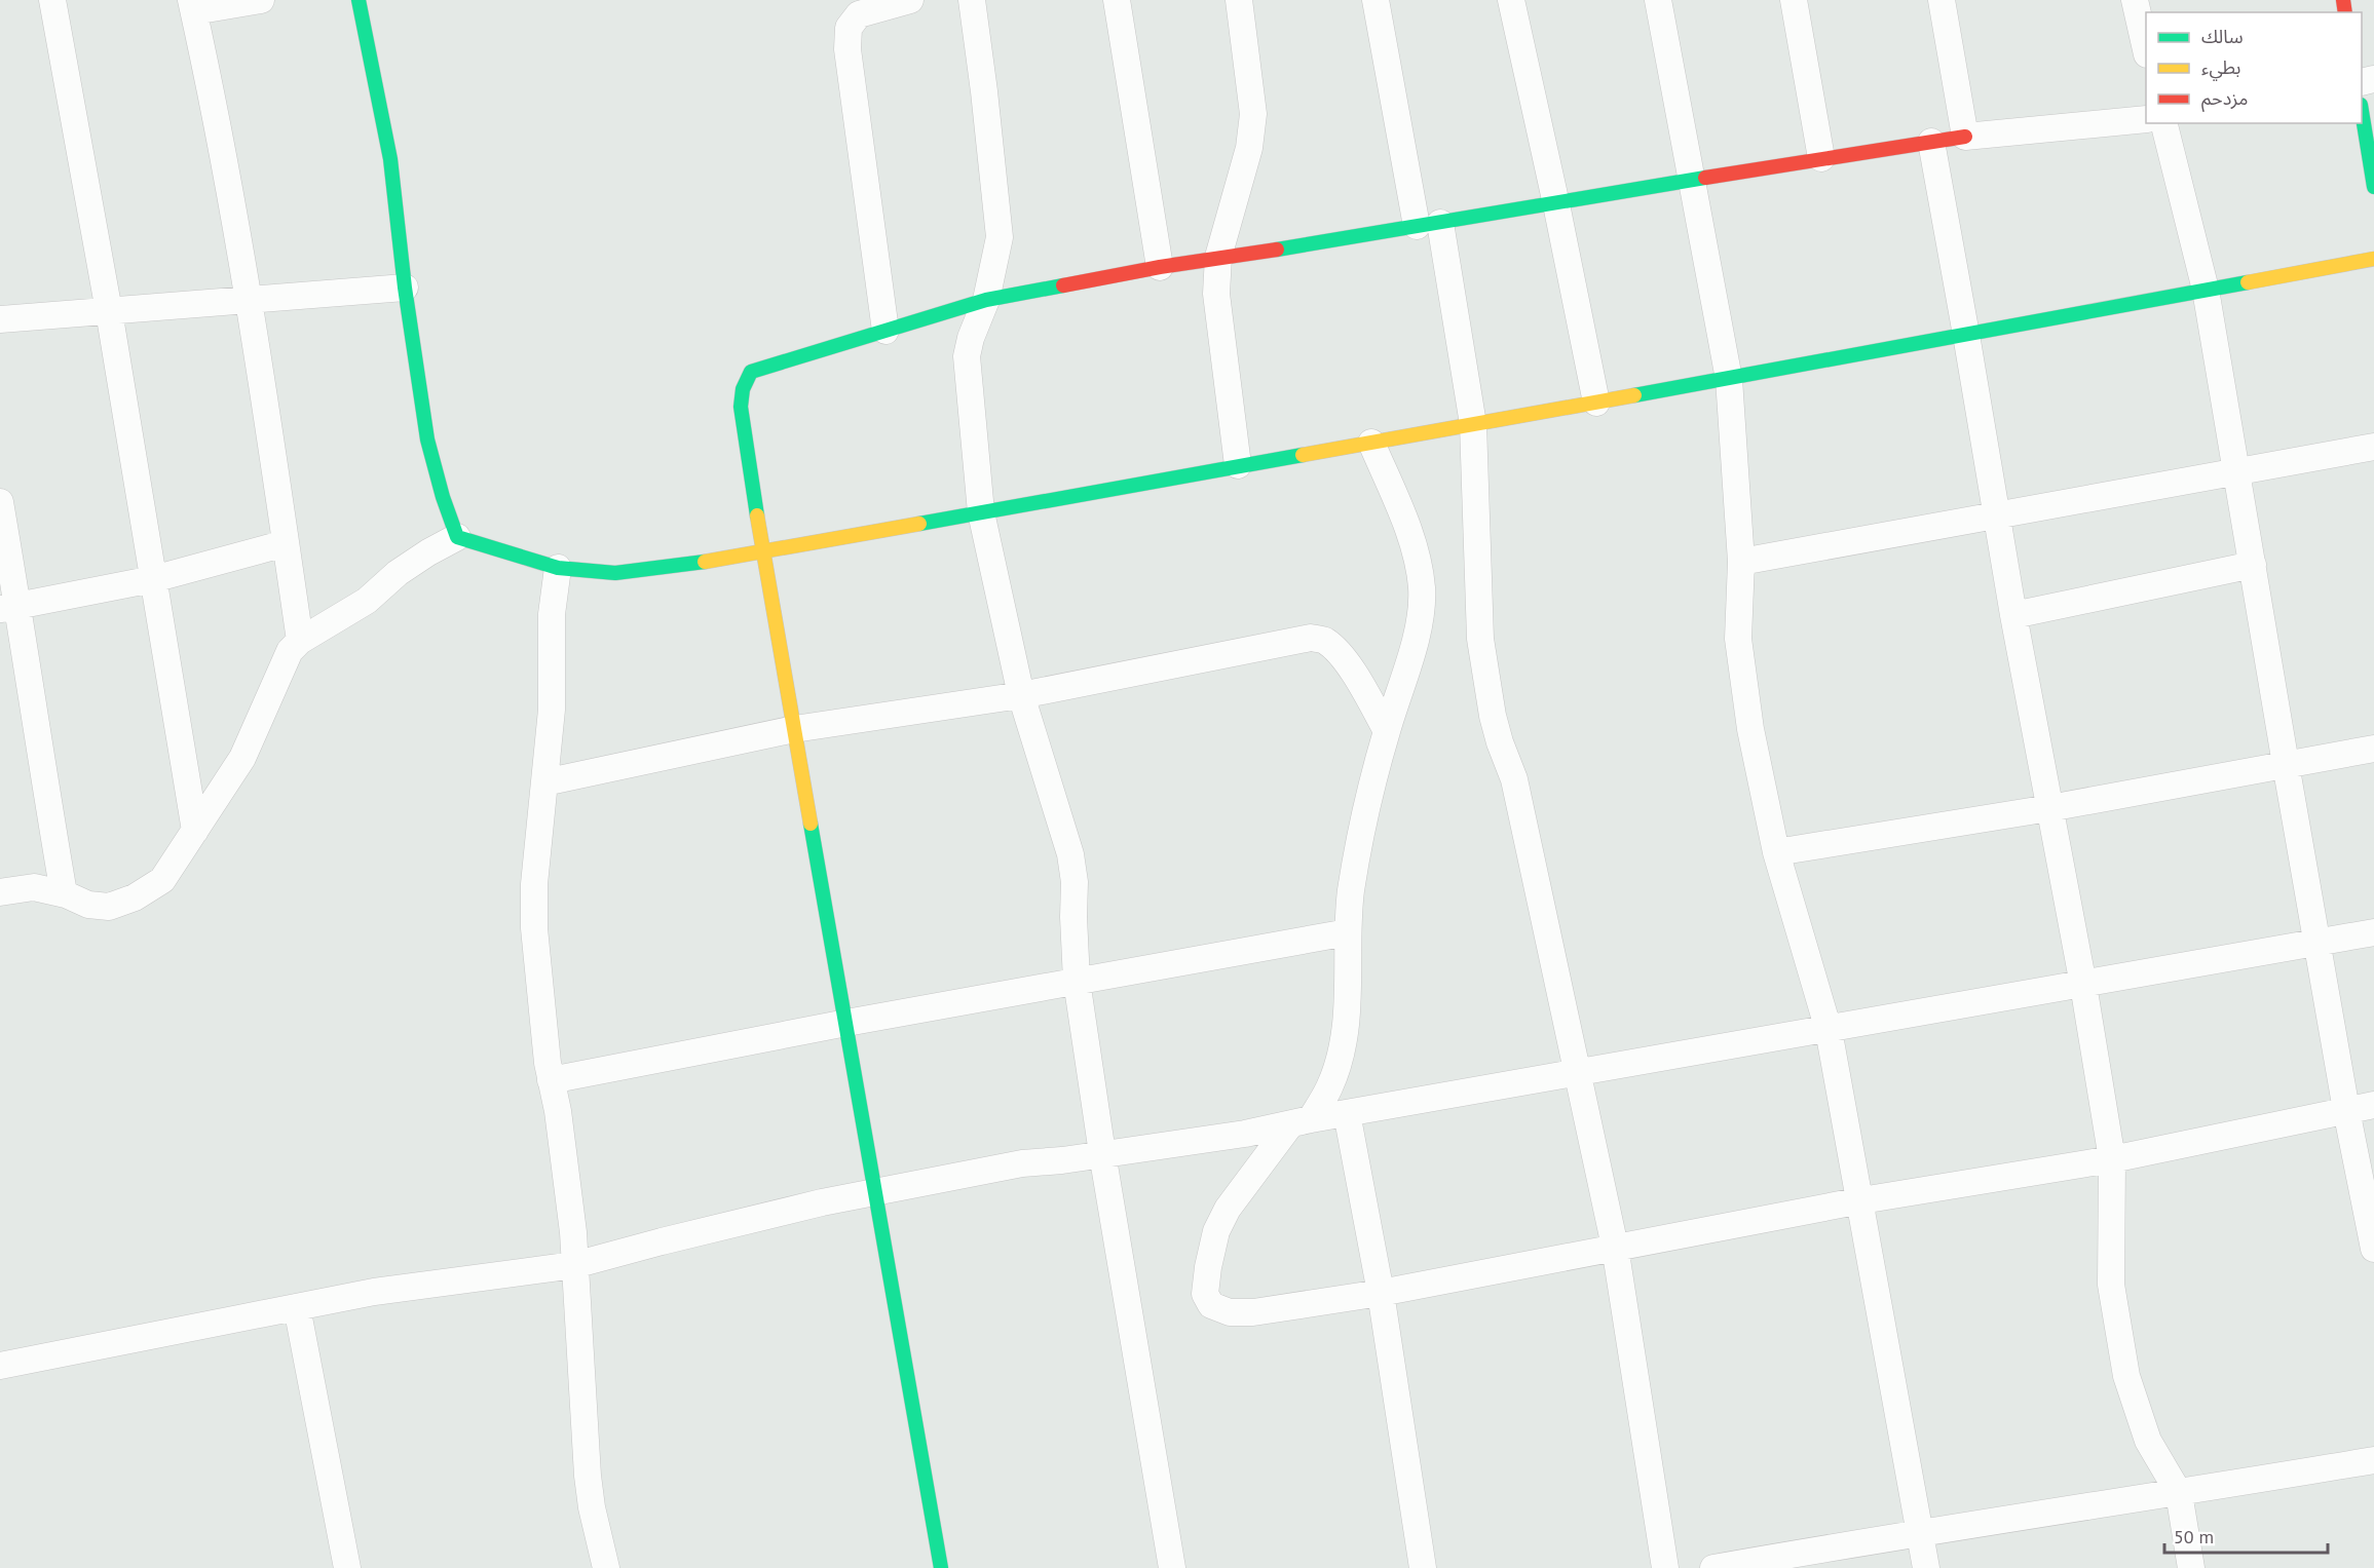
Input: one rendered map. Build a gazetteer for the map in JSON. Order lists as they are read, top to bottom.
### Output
{
  "legend": ["سالك", "بطيء", "مزدحم"],
  "scale_bar": "50 m"
}
